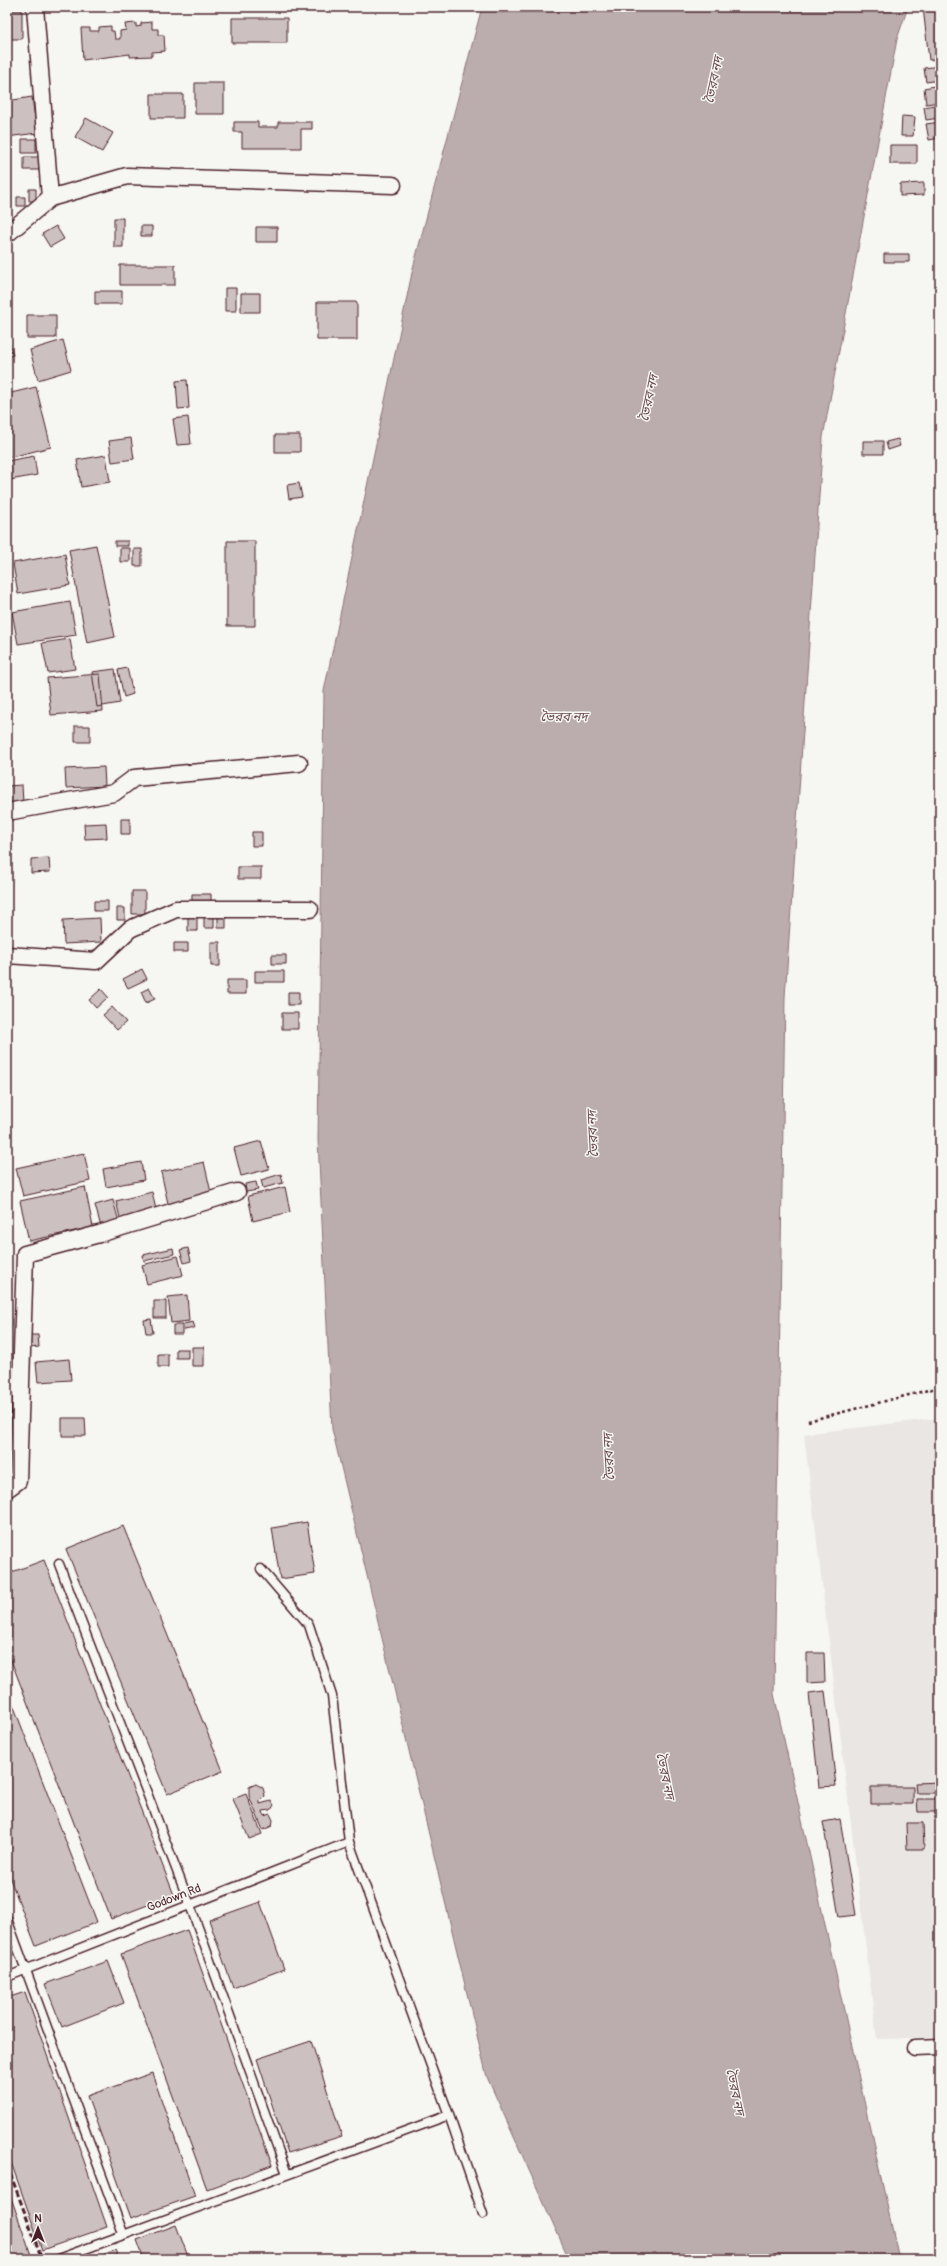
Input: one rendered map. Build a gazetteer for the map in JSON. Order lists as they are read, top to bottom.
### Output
{
  "streets": {
    "lane": ["Godown Rd"]
  },
  "water": ["ভৈরব নদ"],
  "north": "top"
}
